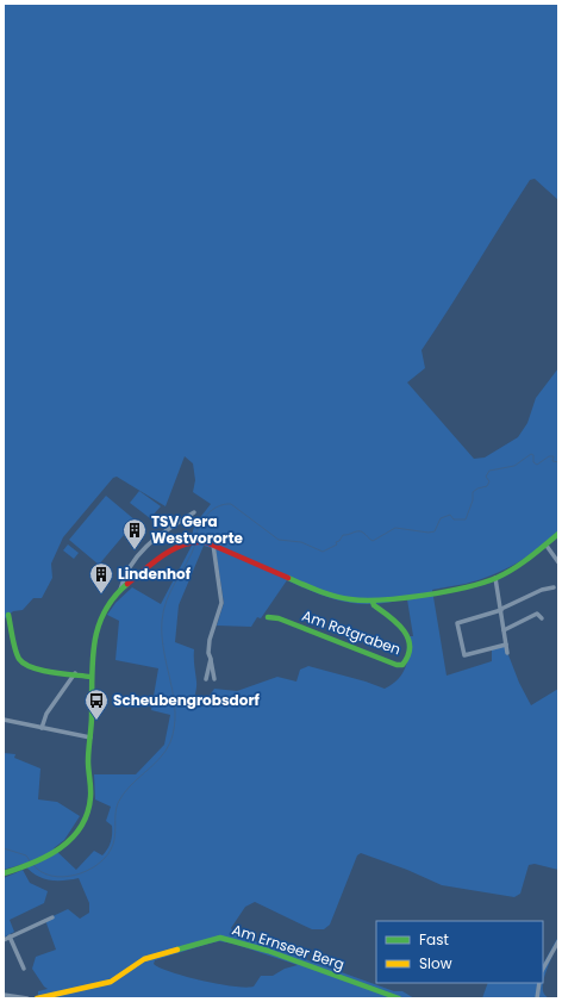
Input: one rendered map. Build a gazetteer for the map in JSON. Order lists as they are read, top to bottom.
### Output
{
  "streets": {
    "main road": ["Am Rotgraben", "Am Ernseer Berg"]
  },
  "places": {
    "building": ["TSV Gera Westvororte", "Lindenhof"],
    "bus stop": ["Scheubengrobsdorf"]
  },
  "legend": ["Fast", "Slow"]
}
